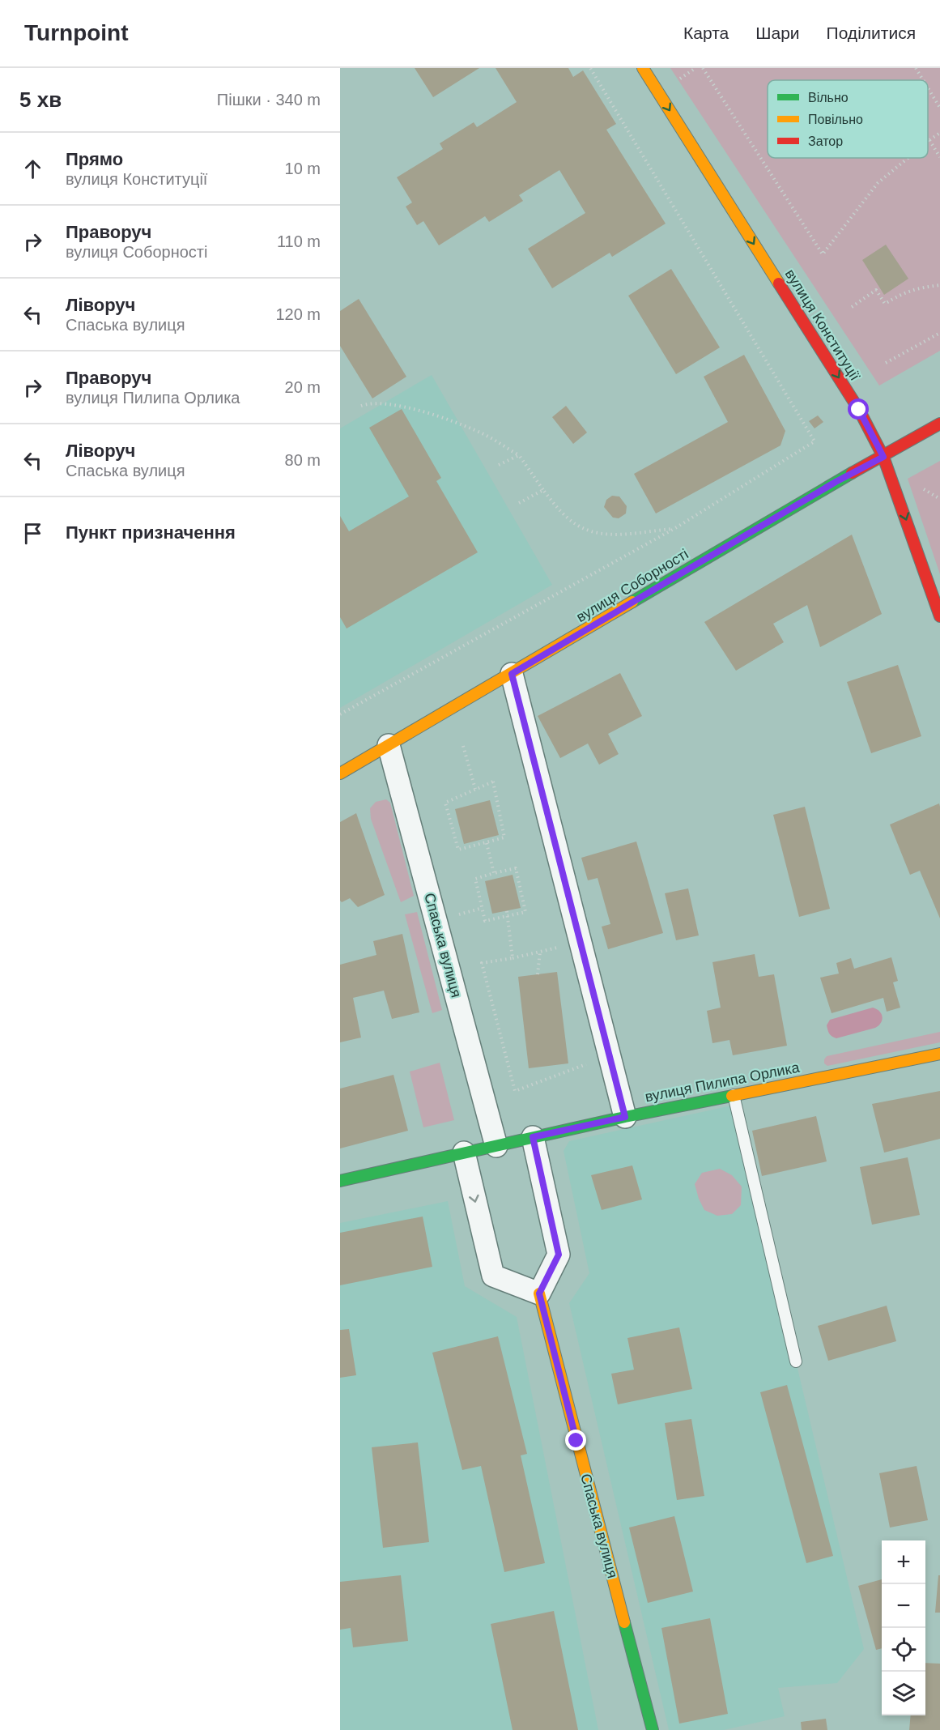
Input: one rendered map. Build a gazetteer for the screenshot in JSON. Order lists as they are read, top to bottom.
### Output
{
  "streets": {
    "street": [
      "вулиця Конституції",
      "вулиця Соборності",
      "Спаська вулиця",
      "вулиця Пилипа Орлика"
    ]
  },
  "crossings": [
    ["вулиця Конституції", "вулиця Соборності"],
    ["вулиця Соборності", "Спаська вулиця"],
    ["Спаська вулиця", "вулиця Пилипа Орлика"]
  ],
  "one_way": ["вулиця Конституції"],
  "legend": ["Вільно", "Повільно", "Затор"],
  "page": {
    "header": "Turnpoint",
    "nav": ["Карта", "Шари", "Поділитися"],
    "heading": ["5 хв", "Пішки · 340 m"],
    "list": [
      ["Прямо", "вулиця Конституції", "10 m"],
      ["Праворуч", "вулиця Соборності", "110 m"],
      ["Ліворуч", "Спаська вулиця", "120 m"],
      ["Праворуч", "вулиця Пилипа Орлика", "20 m"],
      ["Ліворуч", "Спаська вулиця", "80 m"],
      "Пункт призначення"
    ],
    "map_buttons": ["+", "−"]
  }
}
